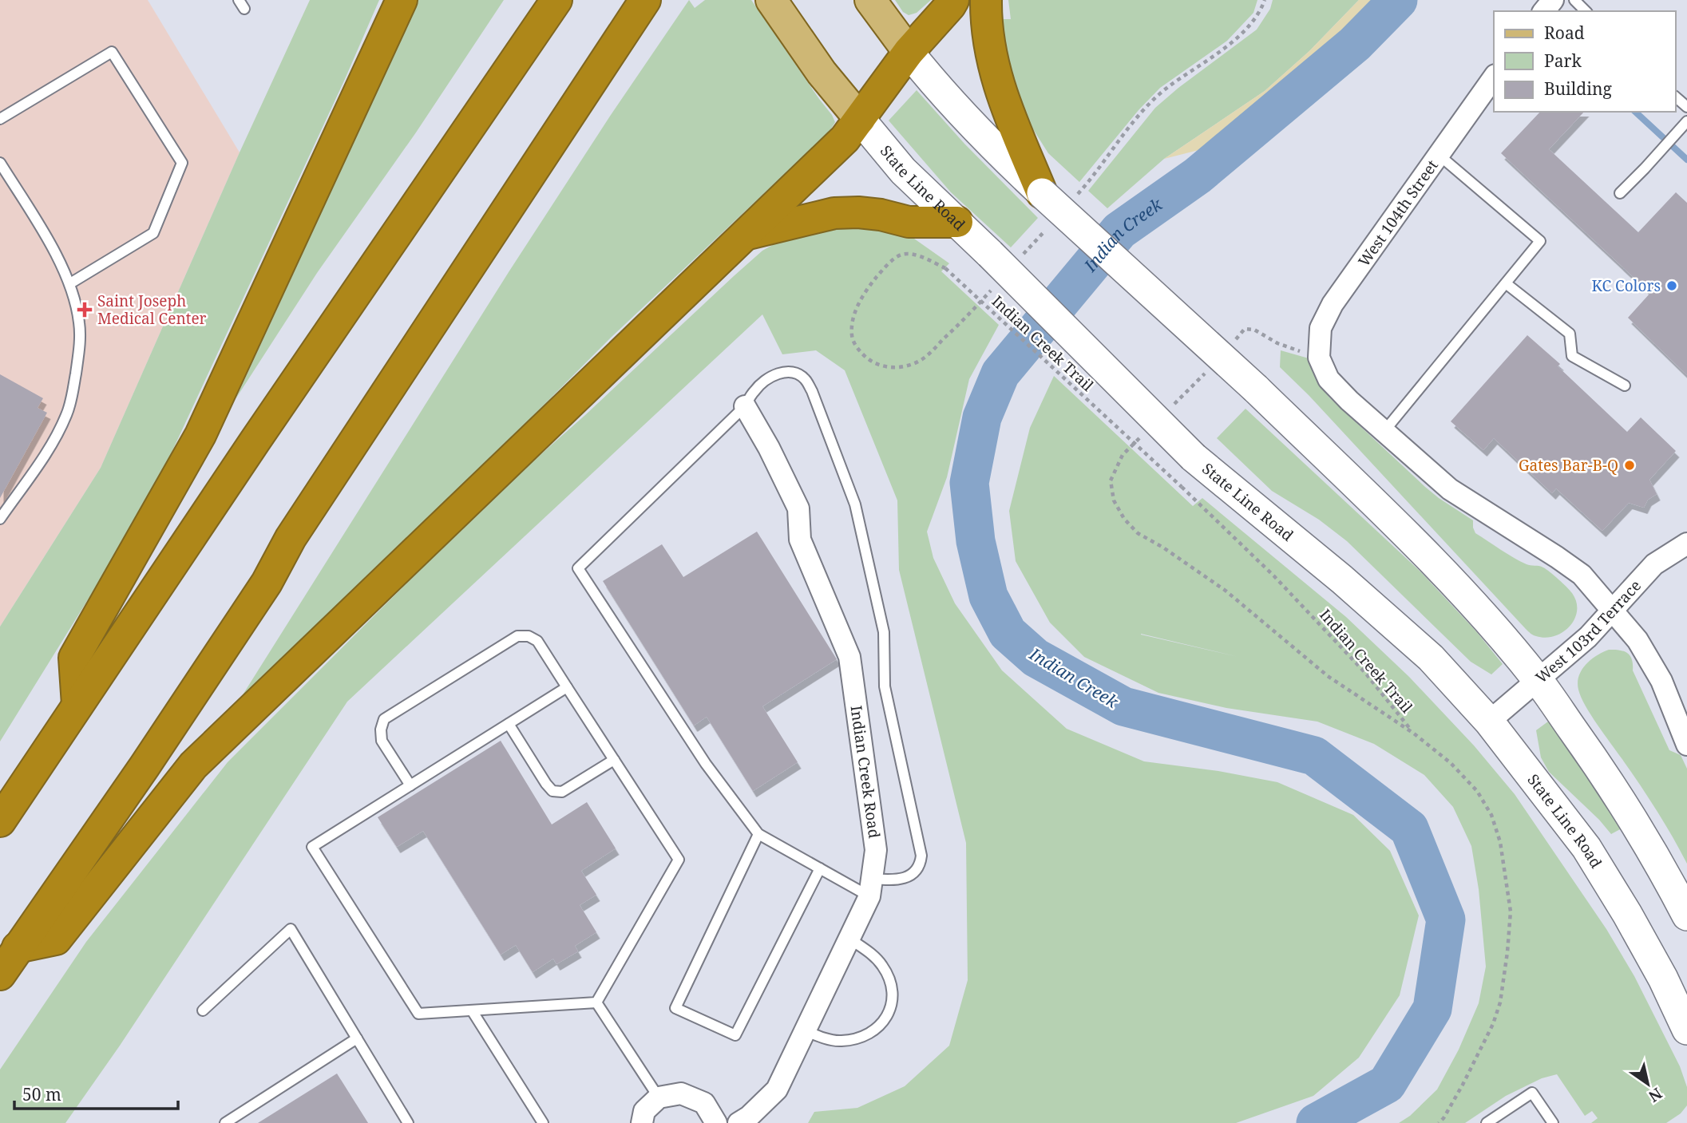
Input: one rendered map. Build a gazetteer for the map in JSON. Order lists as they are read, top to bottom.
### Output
{
  "streets": {
    "main road": ["State Line Road"],
    "street": ["West 104th Street", "West 103rd Terrace", "Indian Creek Road"],
    "path": ["Indian Creek Trail"]
  },
  "crossings": [
    ["State Line Road", "West 103rd Terrace"]
  ],
  "water": ["Indian Creek"],
  "places": {
    "other": ["KC Colors", "Gates Bar-B-Q"],
    "health": ["Saint Joseph Medical Center"]
  },
  "legend": ["Road", "Park", "Building"],
  "scale_bar": "50 m",
  "north": "bottom right"
}
